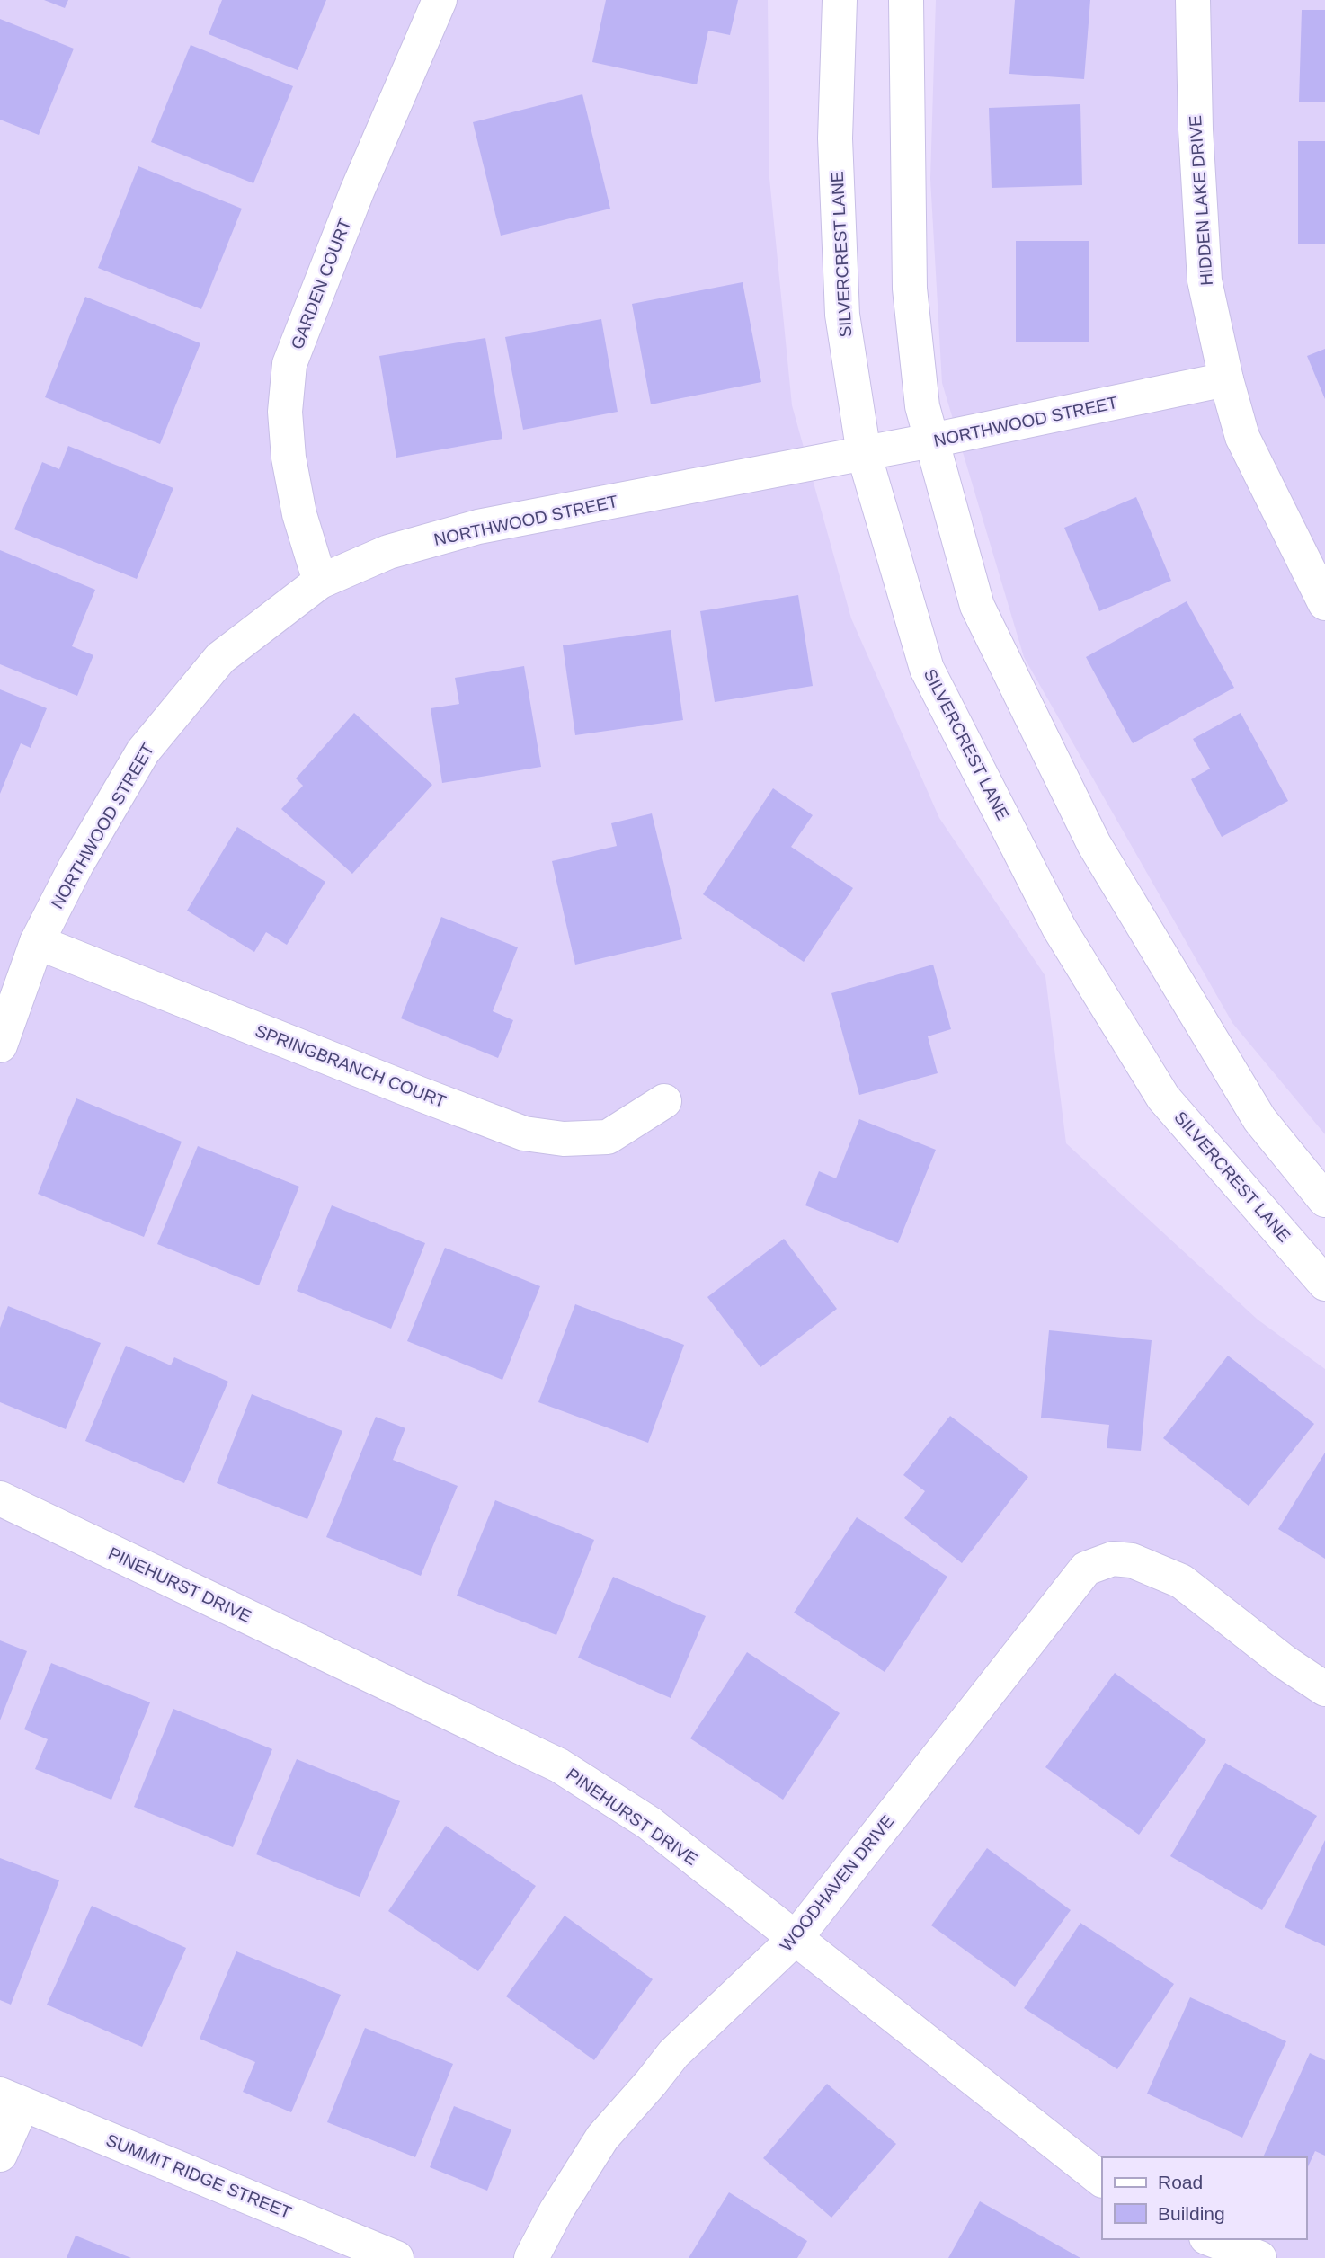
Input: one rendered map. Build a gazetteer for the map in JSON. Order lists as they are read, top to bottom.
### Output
{
  "streets": {
    "street": [
      "HIDDEN LAKE DRIVE",
      "SILVERCREST LANE",
      "GARDEN COURT",
      "NORTHWOOD STREET",
      "SPRINGBRANCH COURT",
      "PINEHURST DRIVE",
      "WOODHAVEN DRIVE",
      "SUMMIT RIDGE STREET"
    ]
  },
  "crossings": [
    ["HIDDEN LAKE DRIVE", "NORTHWOOD STREET"],
    ["SILVERCREST LANE", "NORTHWOOD STREET"],
    ["GARDEN COURT", "NORTHWOOD STREET"],
    ["NORTHWOOD STREET", "SPRINGBRANCH COURT"],
    ["PINEHURST DRIVE", "WOODHAVEN DRIVE"]
  ],
  "legend": ["Road", "Building"]
}
